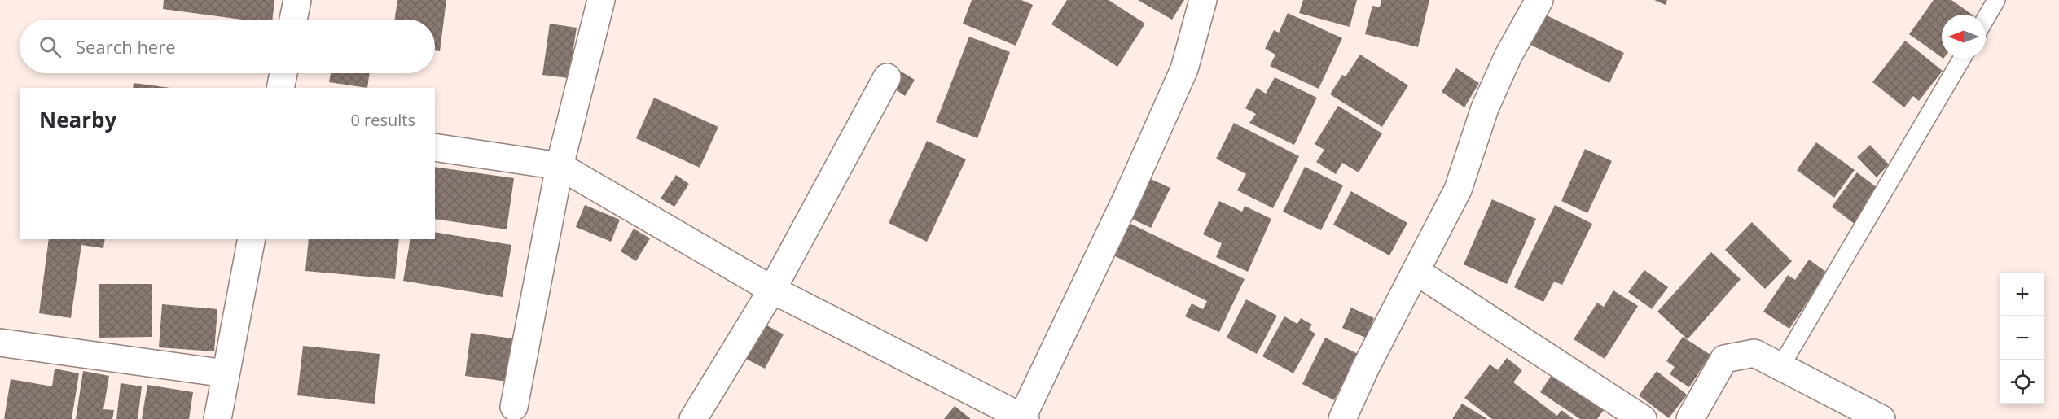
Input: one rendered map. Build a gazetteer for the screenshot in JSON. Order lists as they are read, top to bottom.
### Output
{
  "north": "left",
  "page": {
    "search": "Search here",
    "heading": ["Nearby", "0 results"],
    "map_buttons": ["+", "−"]
  }
}
